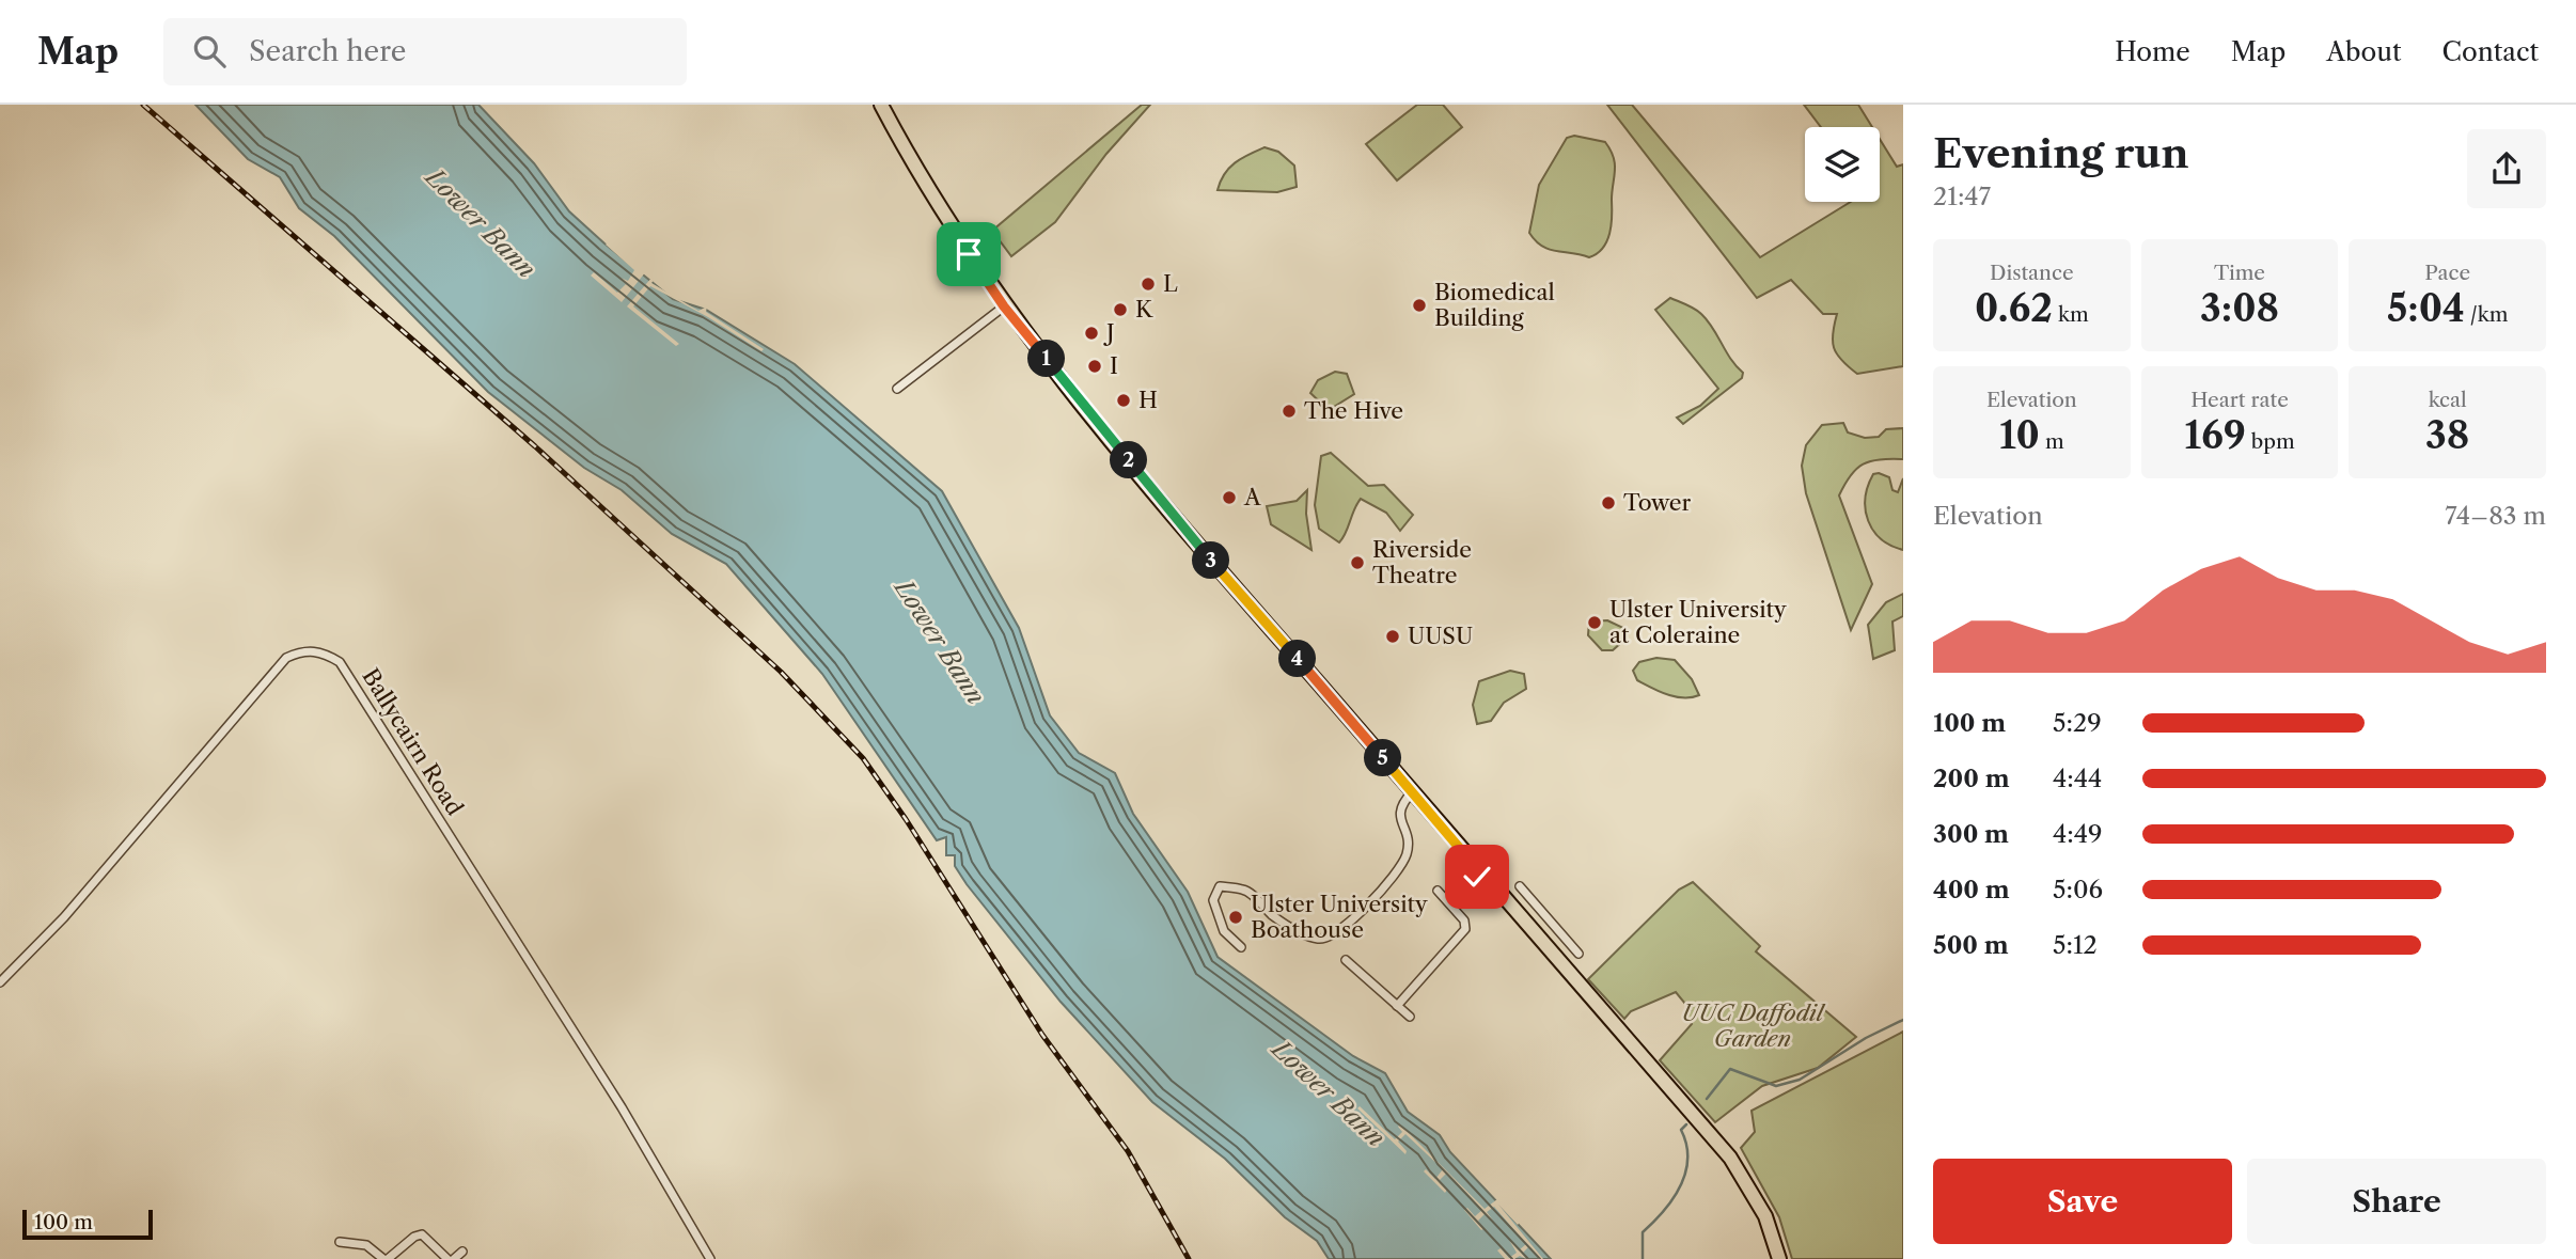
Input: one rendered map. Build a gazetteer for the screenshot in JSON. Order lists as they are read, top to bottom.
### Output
{
  "streets": {
    "street": ["Ballycairn Road"]
  },
  "water": ["Lower Bann"],
  "parks": ["UUC Daffodil Garden"],
  "places": [
    "L",
    "Biomedical Building",
    "K",
    "J",
    "I",
    "H",
    "The Hive",
    "A",
    "Tower",
    "Riverside Theatre",
    "Ulster University at Coleraine",
    "UUSU",
    "Ulster University Boathouse"
  ],
  "scale_bar": "100 m",
  "page": {
    "header": "Map",
    "search": "Search here",
    "nav": [
      "Home",
      "Map",
      "About",
      "Contact"
    ],
    "heading": ["Evening run", "21:47"],
    "stats": [
      ["Distance", "0.62 km"],
      ["Time", "3:08"],
      ["Pace", "5:04 /km"],
      ["Elevation", "10 m"],
      ["Heart rate", "169 bpm"],
      ["kcal", "38"]
    ],
    "pins": [
      "1",
      "2",
      "3",
      "4",
      "5"
    ],
    "chart": ["Elevation", "74–83 m"],
    "list": [
      {
        "name": "100 m",
        "note": "5:29"
      },
      {
        "name": "200 m",
        "note": "4:44"
      },
      {
        "name": "300 m",
        "note": "4:49"
      },
      {
        "name": "400 m",
        "note": "5:06"
      },
      {
        "name": "500 m",
        "note": "5:12"
      }
    ],
    "buttons": ["Save", "Share"],
    "scale": "100 m"
  }
}
